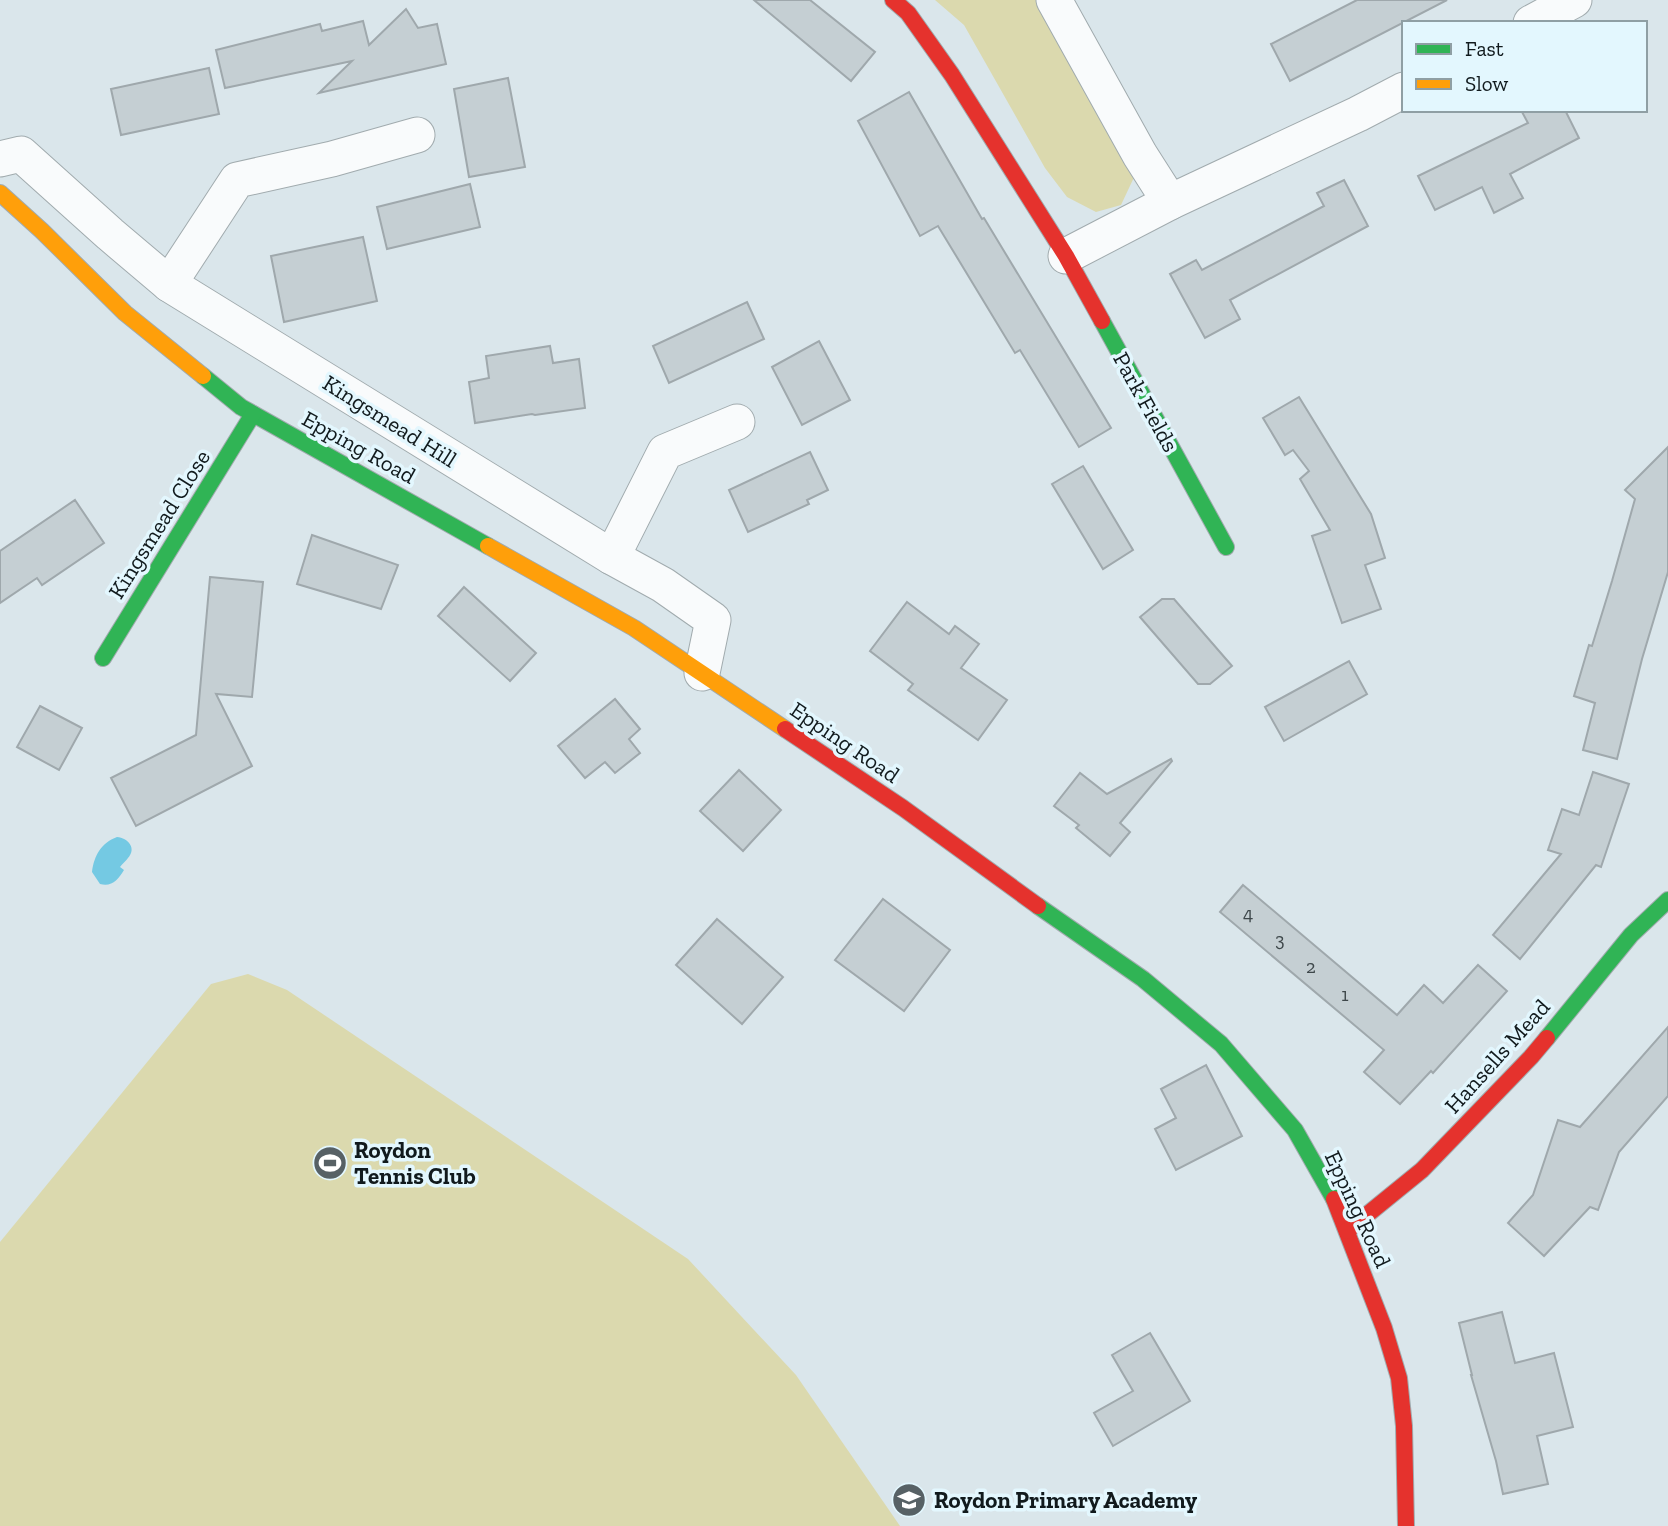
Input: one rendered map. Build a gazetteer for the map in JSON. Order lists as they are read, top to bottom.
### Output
{
  "streets": {
    "main road": [
      "Park Fields",
      "Epping Road",
      "Kingsmead Close",
      "Hansells Mead"
    ],
    "street": ["Kingsmead Hill"]
  },
  "crossings": [
    ["Kingsmead Hill", "Epping Road"],
    ["Epping Road", "Kingsmead Close"],
    ["Epping Road", "Hansells Mead"]
  ],
  "places": {
    "sports": ["Roydon Tennis Club"],
    "school or university": ["Roydon Primary Academy"]
  },
  "house_numbers": [
    "4",
    "3",
    "2",
    "1"
  ],
  "legend": ["Fast", "Slow"]
}
